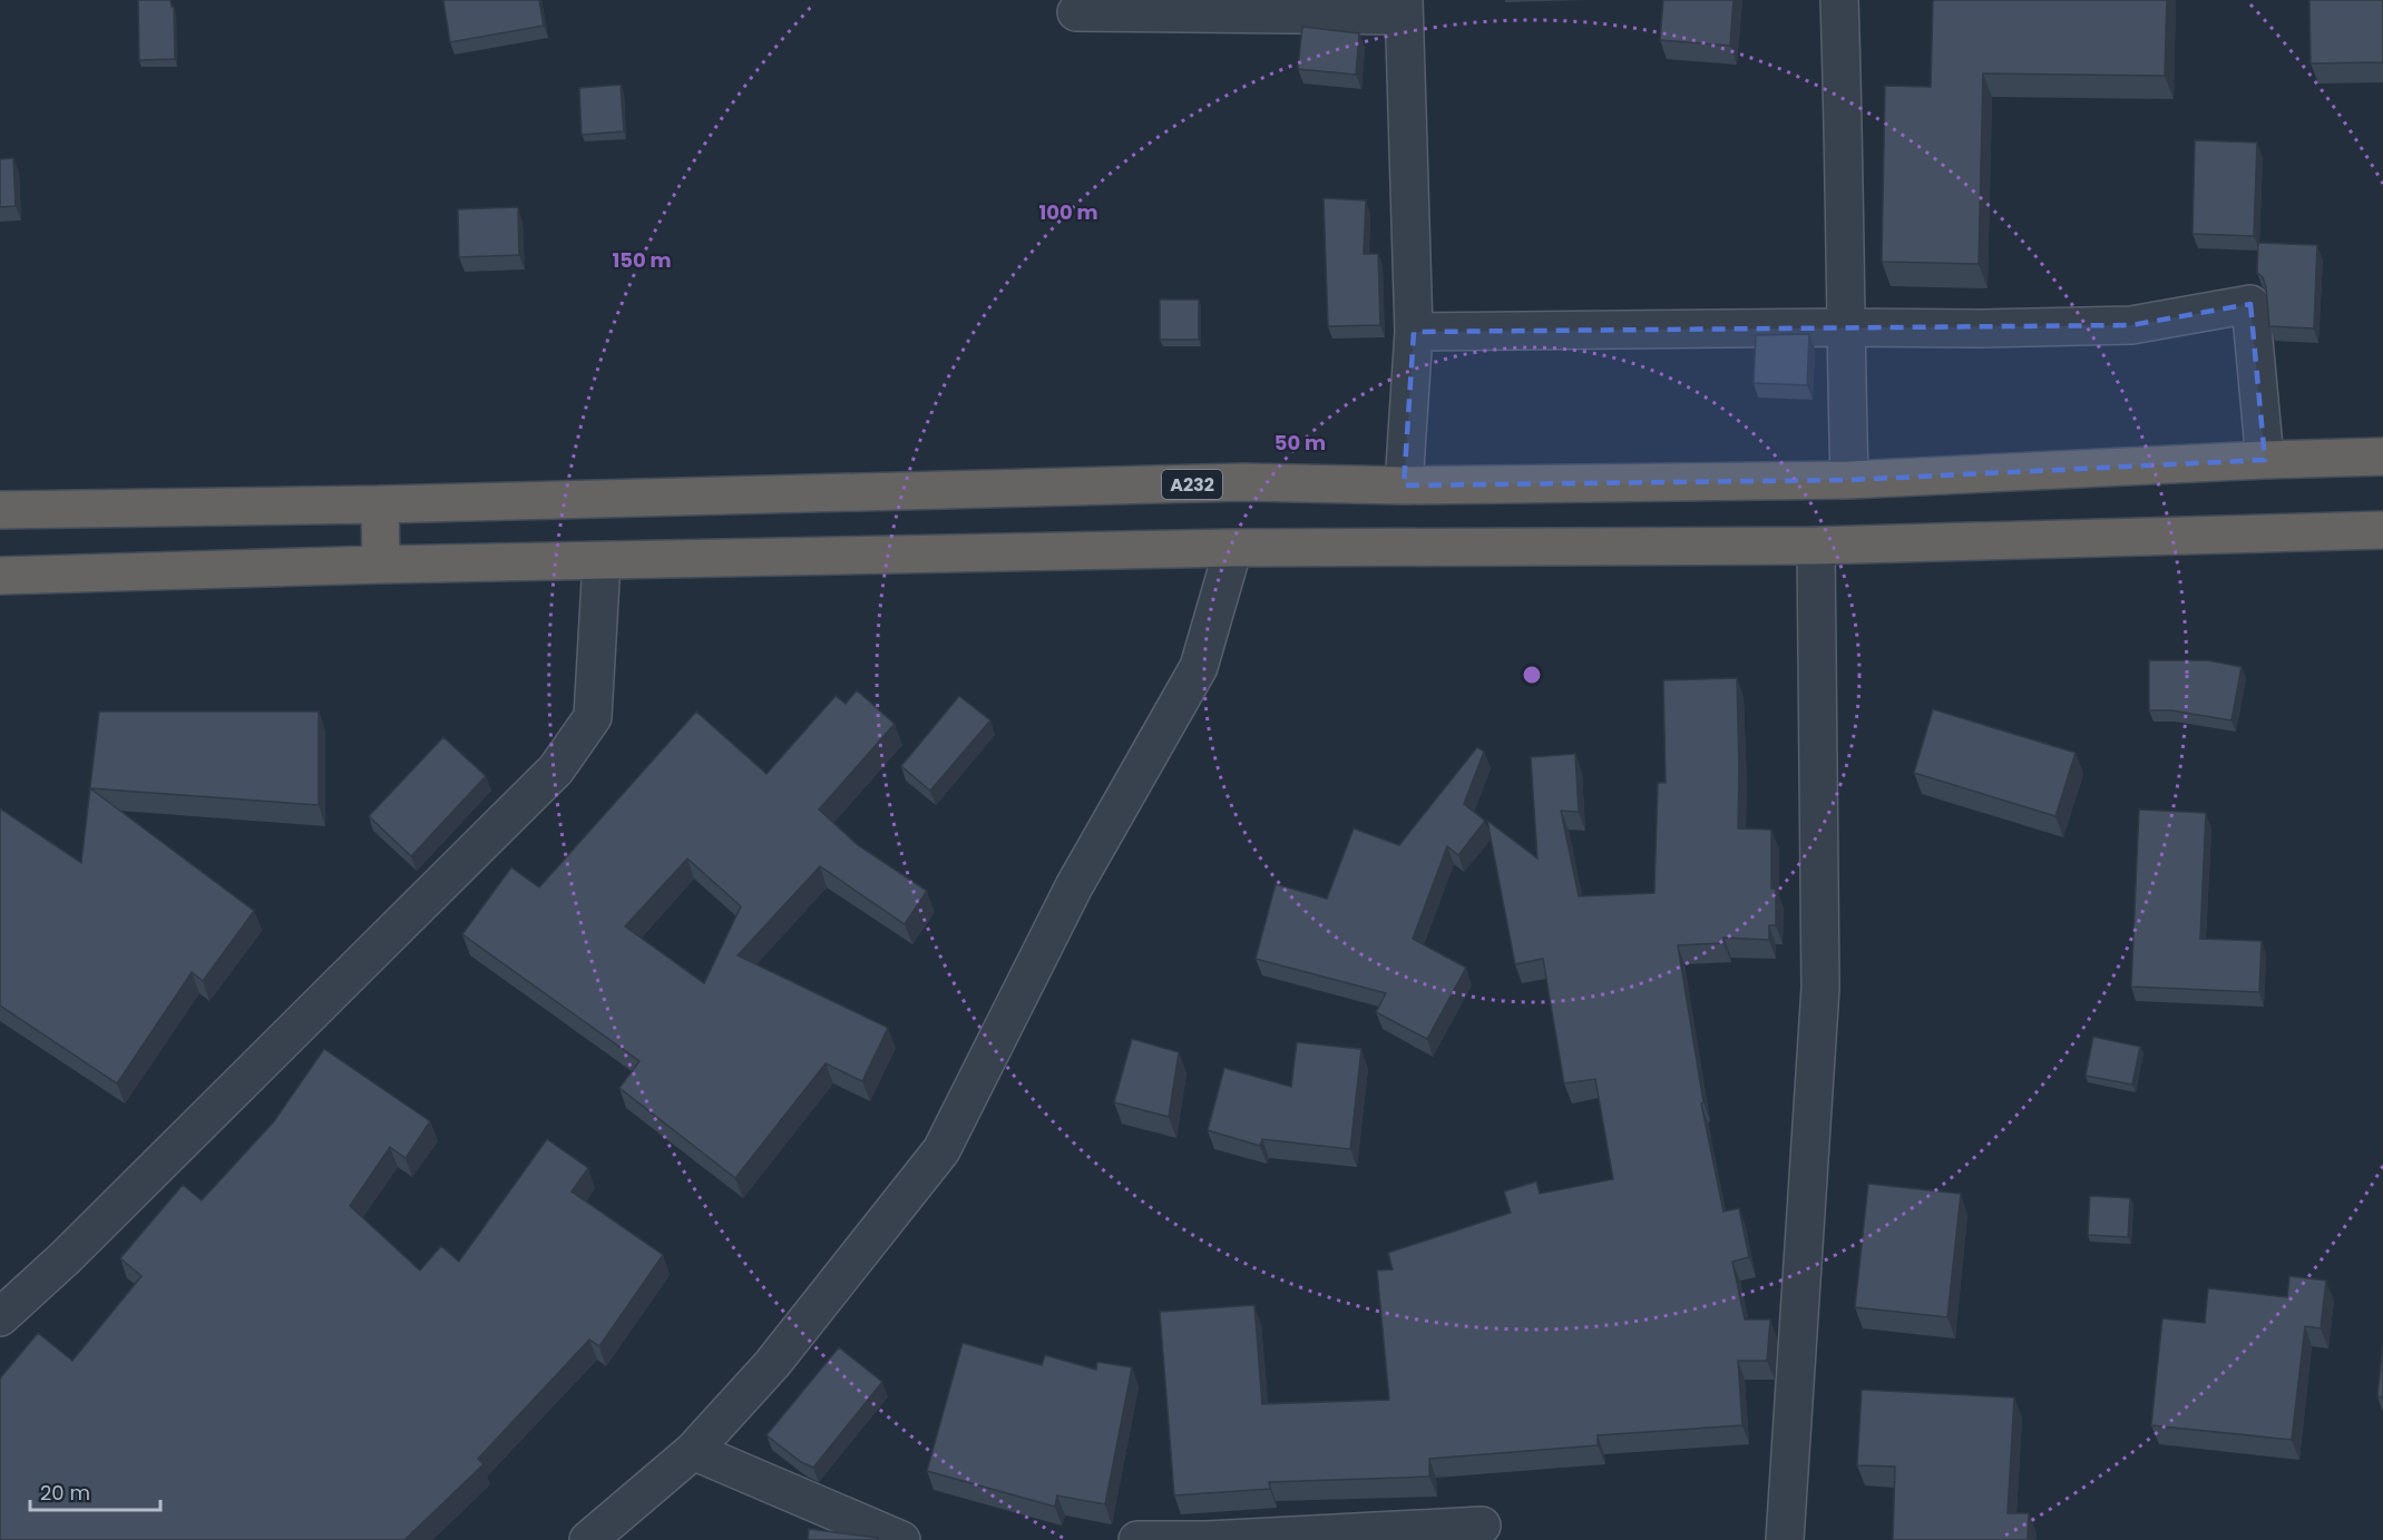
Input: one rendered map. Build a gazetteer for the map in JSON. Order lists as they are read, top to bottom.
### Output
{
  "streets": {
    "highway": ["A232"]
  },
  "scale_bar": "20 m",
  "rings": ["100 m", "150 m", "50 m"]
}
